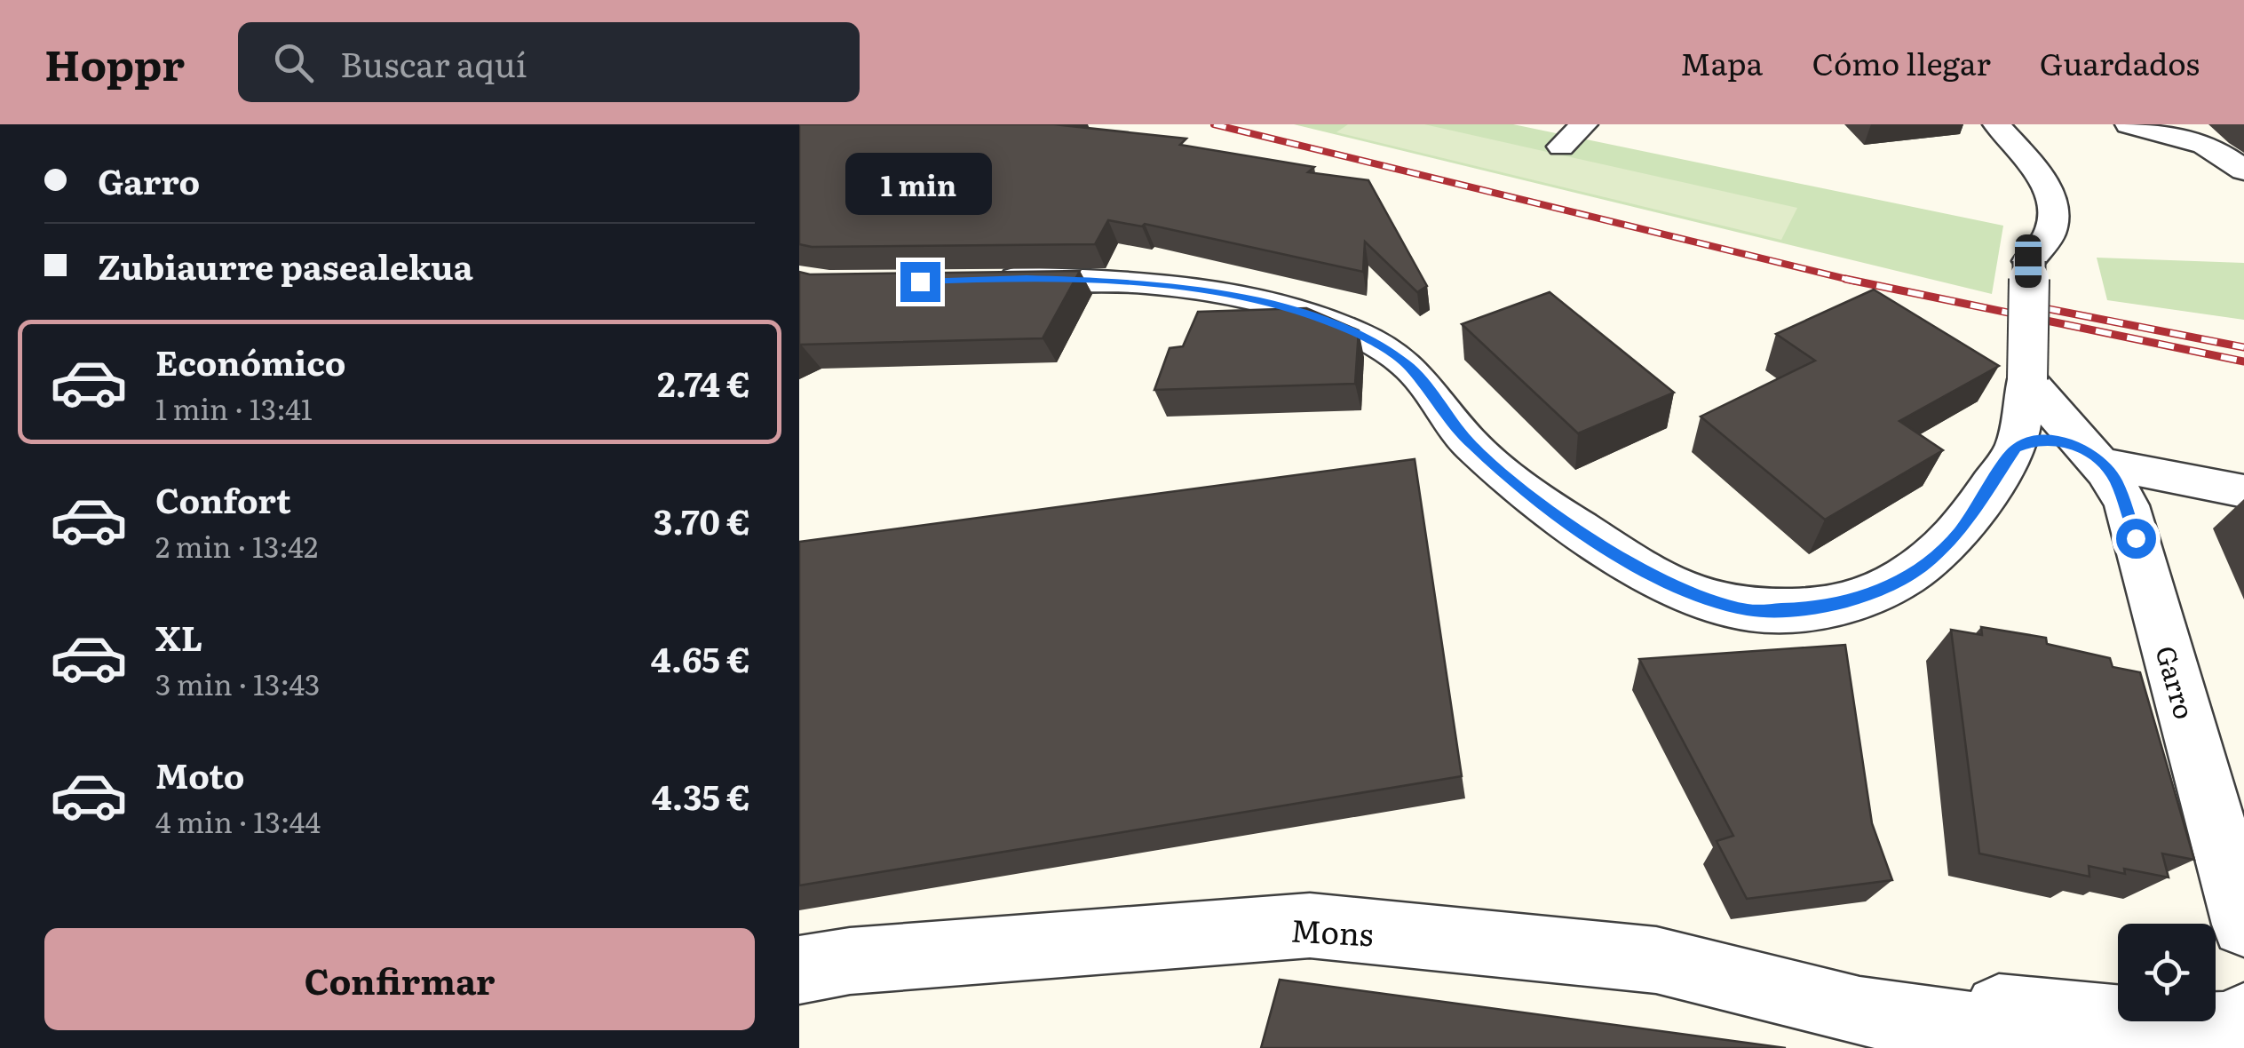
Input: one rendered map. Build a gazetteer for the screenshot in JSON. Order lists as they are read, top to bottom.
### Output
{
  "streets": {
    "street": ["Garro", "Mons"]
  },
  "page": {
    "header": "Hoppr",
    "search": "Buscar aquí",
    "nav": ["Mapa", "Cómo llegar", "Guardados"],
    "banner": ["Garro", "Zubiaurre pasealekua"],
    "bubble": "1 min",
    "list": [
      {
        "name": "Económico",
        "note": "1 min · 13:41",
        "value": "2.74 €"
      },
      {
        "name": "Confort",
        "note": "2 min · 13:42",
        "value": "3.70 €"
      },
      {
        "name": "XL",
        "note": "3 min · 13:43",
        "value": "4.65 €"
      },
      {
        "name": "Moto",
        "note": "4 min · 13:44",
        "value": "4.35 €"
      }
    ],
    "buttons": "Confirmar"
  }
}
